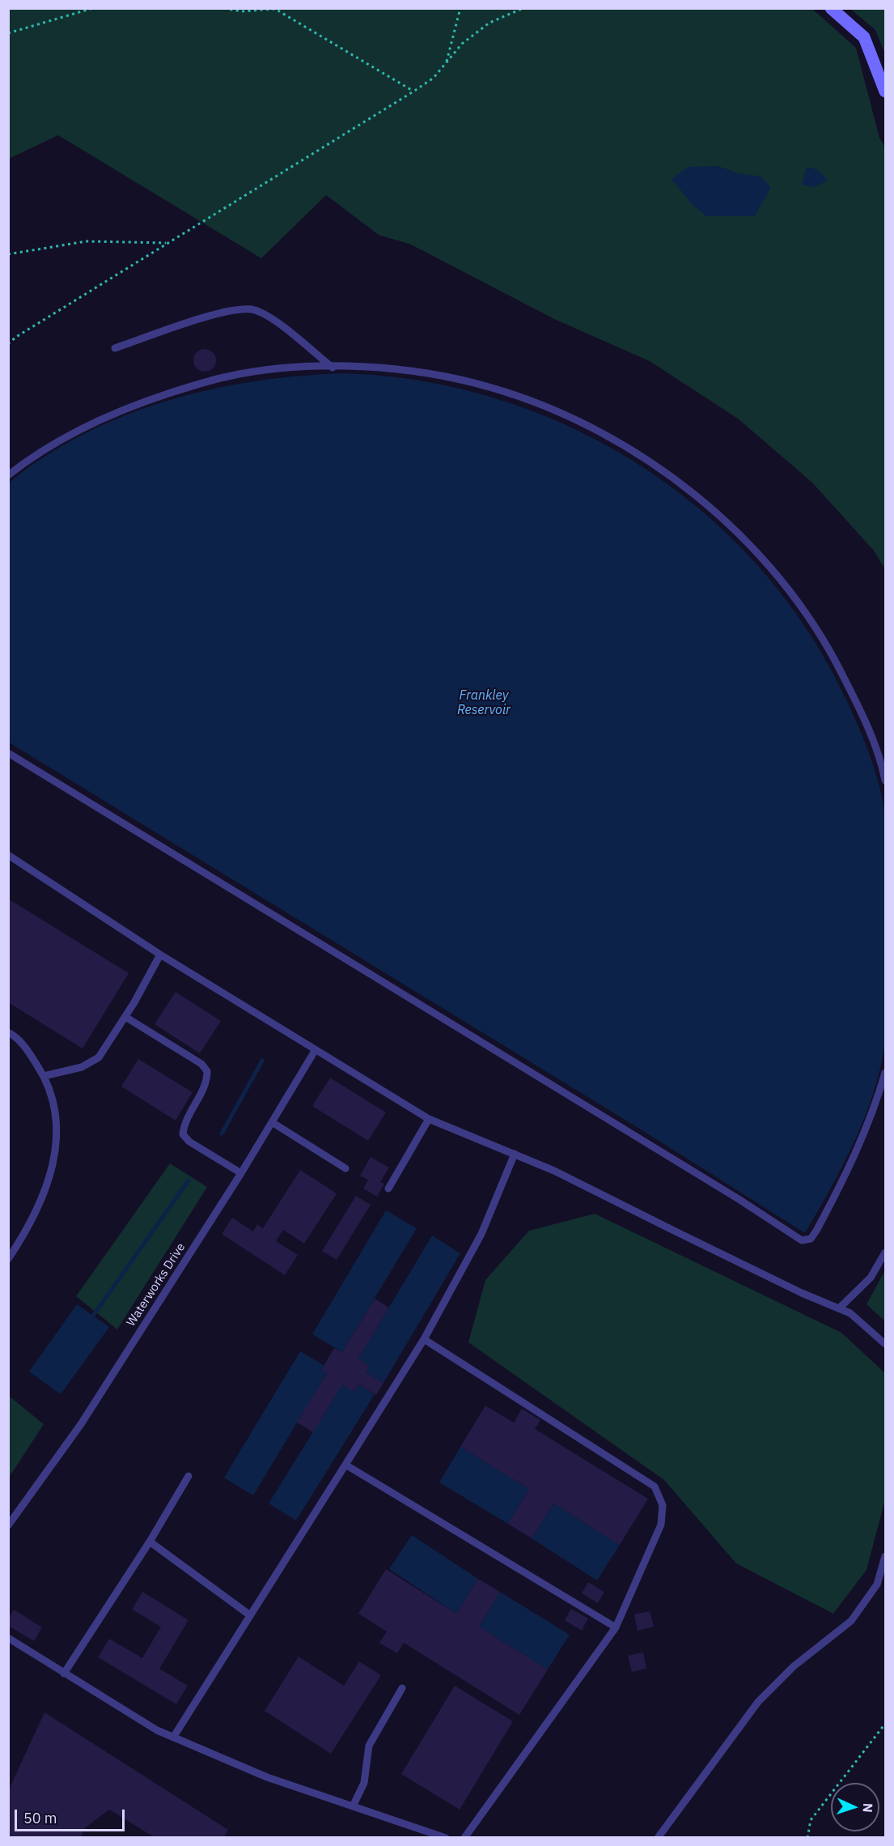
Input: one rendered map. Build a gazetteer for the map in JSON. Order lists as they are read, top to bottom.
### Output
{
  "streets": {
    "lane": ["Waterworks Drive"]
  },
  "water": ["Frankley Reservoir"],
  "scale_bar": "50 m",
  "north": "right"
}
